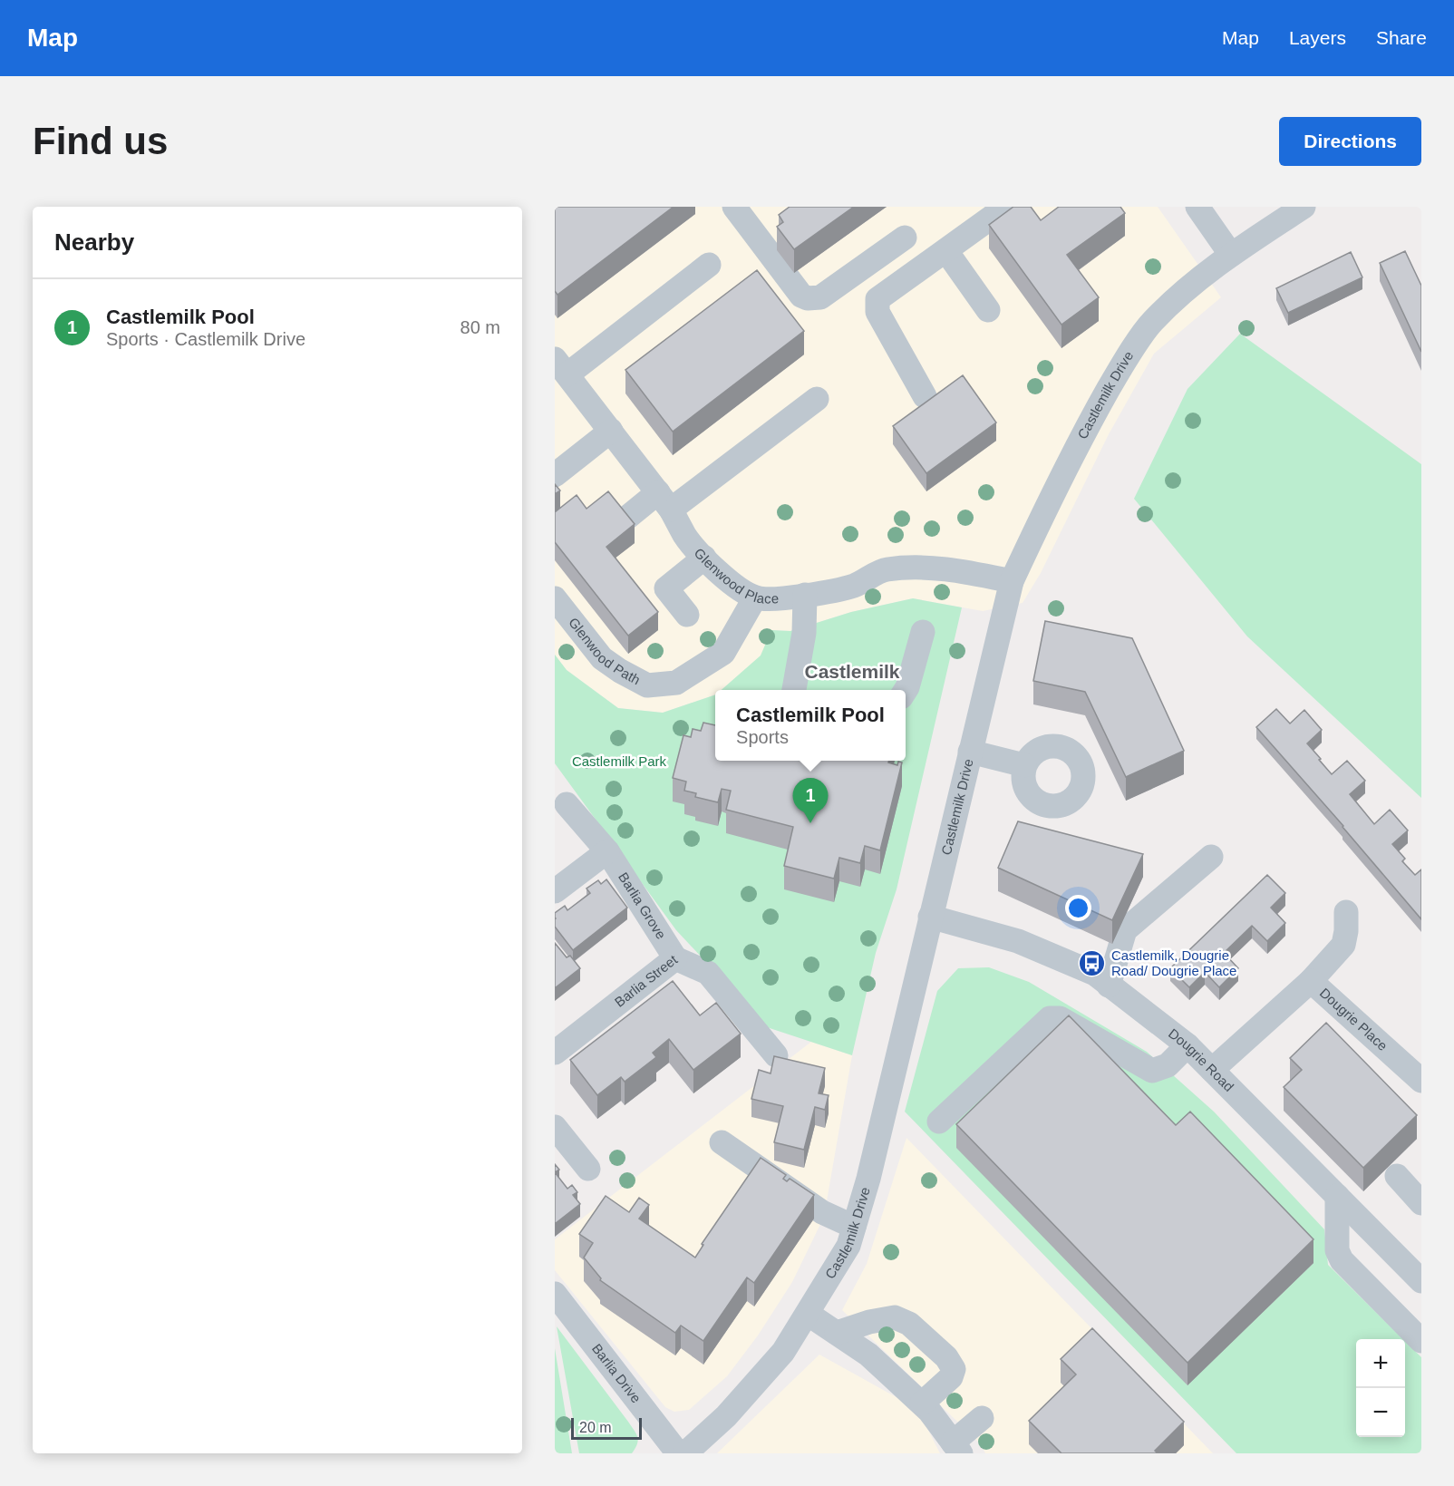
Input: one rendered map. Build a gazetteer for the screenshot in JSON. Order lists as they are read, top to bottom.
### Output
{
  "streets": {
    "street": [
      "Castlemilk Drive",
      "Glenwood Place",
      "Glenwood Path",
      "Barlia Grove",
      "Barlia Street",
      "Dougrie Place",
      "Dougrie Road",
      "Barlia Drive"
    ]
  },
  "crossings": [
    ["Castlemilk Drive", "Glenwood Place"],
    ["Castlemilk Drive", "Dougrie Road"],
    ["Glenwood Place", "Glenwood Path"],
    ["Barlia Grove", "Barlia Street"],
    ["Dougrie Place", "Dougrie Road"]
  ],
  "districts": ["Castlemilk"],
  "parks": ["Castlemilk Park"],
  "places": {
    "bus stop": ["Castlemilk, Dougrie Road/ Dougrie Place"]
  },
  "scale_bar": "20 m",
  "page": {
    "header": "Map",
    "nav": ["Map", "Layers", "Share"],
    "buttons": "Directions",
    "title": "Find us",
    "heading": "Nearby",
    "list": [
      {
        "mark": "1",
        "name": "Castlemilk Pool",
        "note": "Sports · Castlemilk Drive",
        "value": "80 m"
      }
    ],
    "popup": ["Castlemilk Pool", "Sports"],
    "pins": "1",
    "map_buttons": ["+", "−"],
    "scale": "20 m"
  }
}
